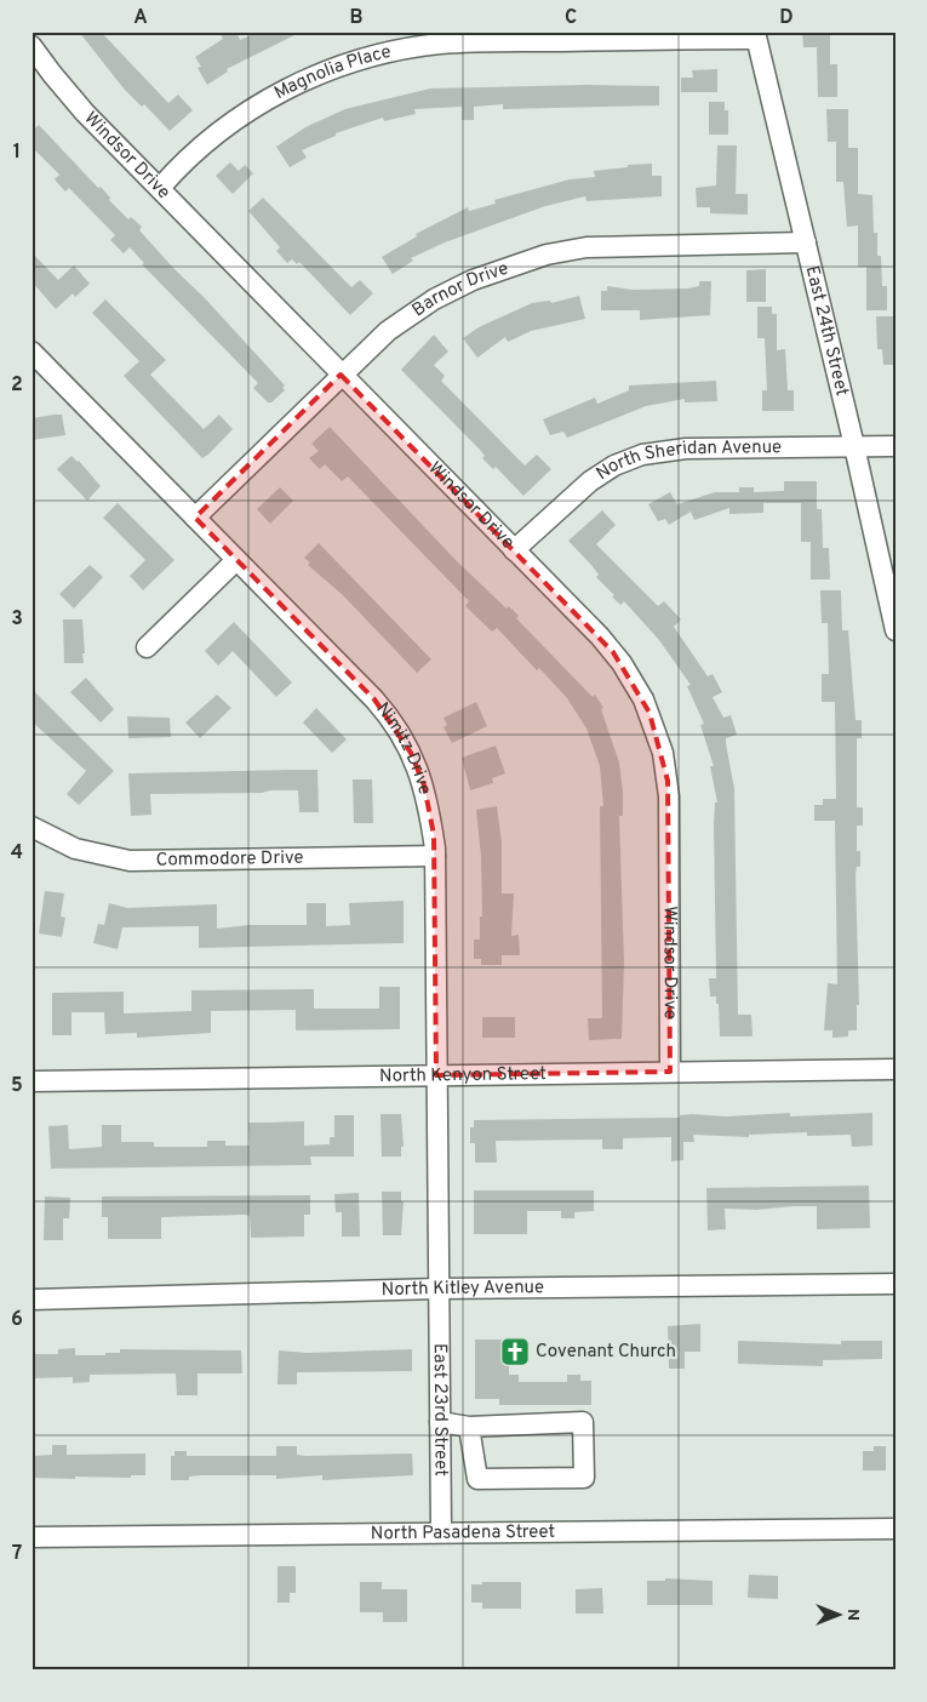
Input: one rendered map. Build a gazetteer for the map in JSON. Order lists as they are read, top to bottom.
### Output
{
  "streets": {
    "street": [
      "Magnolia Place",
      "Windsor Drive",
      "Barnor Drive",
      "East 24th Street",
      "North Sheridan Avenue",
      "Nimitz Drive",
      "Commodore Drive",
      "North Kenyon Street",
      "North Kitley Avenue",
      "East 23rd Street",
      "North Pasadena Street"
    ]
  },
  "crossings": [
    ["Magnolia Place", "Windsor Drive"],
    ["Magnolia Place", "East 24th Street"],
    ["Windsor Drive", "Barnor Drive"],
    ["Windsor Drive", "North Sheridan Avenue"],
    ["Windsor Drive", "North Kenyon Street"],
    ["Barnor Drive", "East 24th Street"],
    ["Barnor Drive", "Nimitz Drive"],
    ["East 24th Street", "North Sheridan Avenue"],
    ["Nimitz Drive", "Commodore Drive"],
    ["Nimitz Drive", "North Kenyon Street"],
    ["Nimitz Drive", "North Kitley Avenue"],
    ["Nimitz Drive", "East 23rd Street"],
    ["North Kitley Avenue", "East 23rd Street"],
    ["East 23rd Street", "North Pasadena Street"]
  ],
  "places": {
    "church": ["Covenant Church"]
  },
  "north": "right",
  "grid": {
    "columns": [
      "A",
      "B",
      "C",
      "D"
    ],
    "rows": [
      "1",
      "2",
      "3",
      "4",
      "5",
      "6",
      "7"
    ]
  }
}
